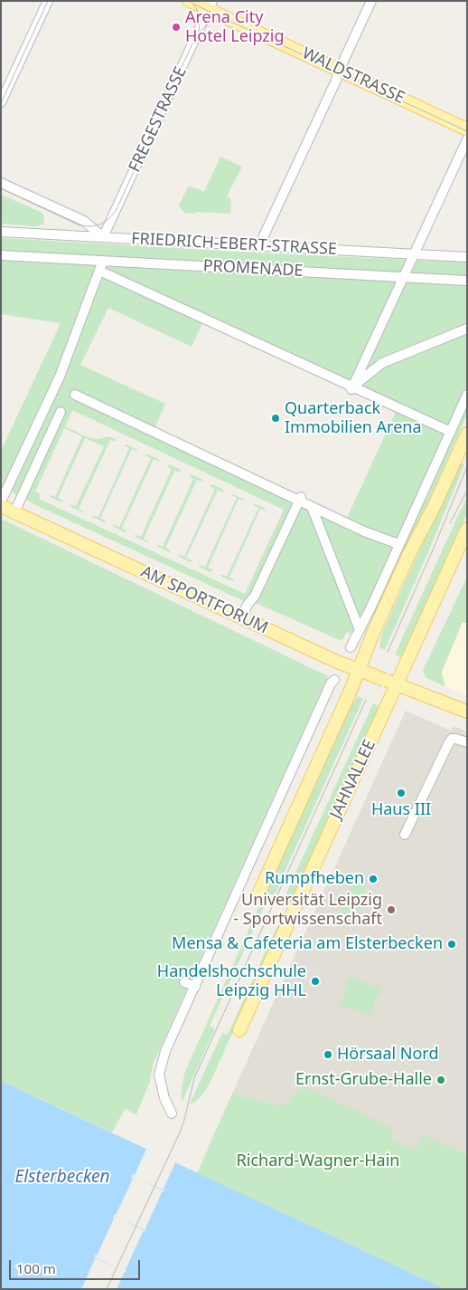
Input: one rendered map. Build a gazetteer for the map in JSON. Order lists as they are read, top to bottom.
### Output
{
  "streets": {
    "main road": ["WALDSTRASSE", "AM SPORTFORUM", "JAHNALLEE"],
    "street": ["FREGESTRASSE", "FRIEDRICH-EBERT-STRASSE", "PROMENADE"]
  },
  "crossings": [
    ["WALDSTRASSE", "FREGESTRASSE"],
    ["FREGESTRASSE", "FRIEDRICH-EBERT-STRASSE"],
    ["AM SPORTFORUM", "JAHNALLEE"]
  ],
  "water": ["Elsterbecken"],
  "parks": ["Richard-Wagner-Hain"],
  "places": [
    "Arena City Hotel Leipzig",
    "Quarterback Immobilien Arena",
    "Haus III",
    "Rumpfheben",
    "Universität Leipzig - Sportwissenschaft",
    "Mensa & Cafeteria am Elsterbecken",
    "Handelshochschule Leipzig HHL",
    "Hörsaal Nord",
    "Ernst-Grube-Halle"
  ],
  "scale_bar": "100 m"
}
